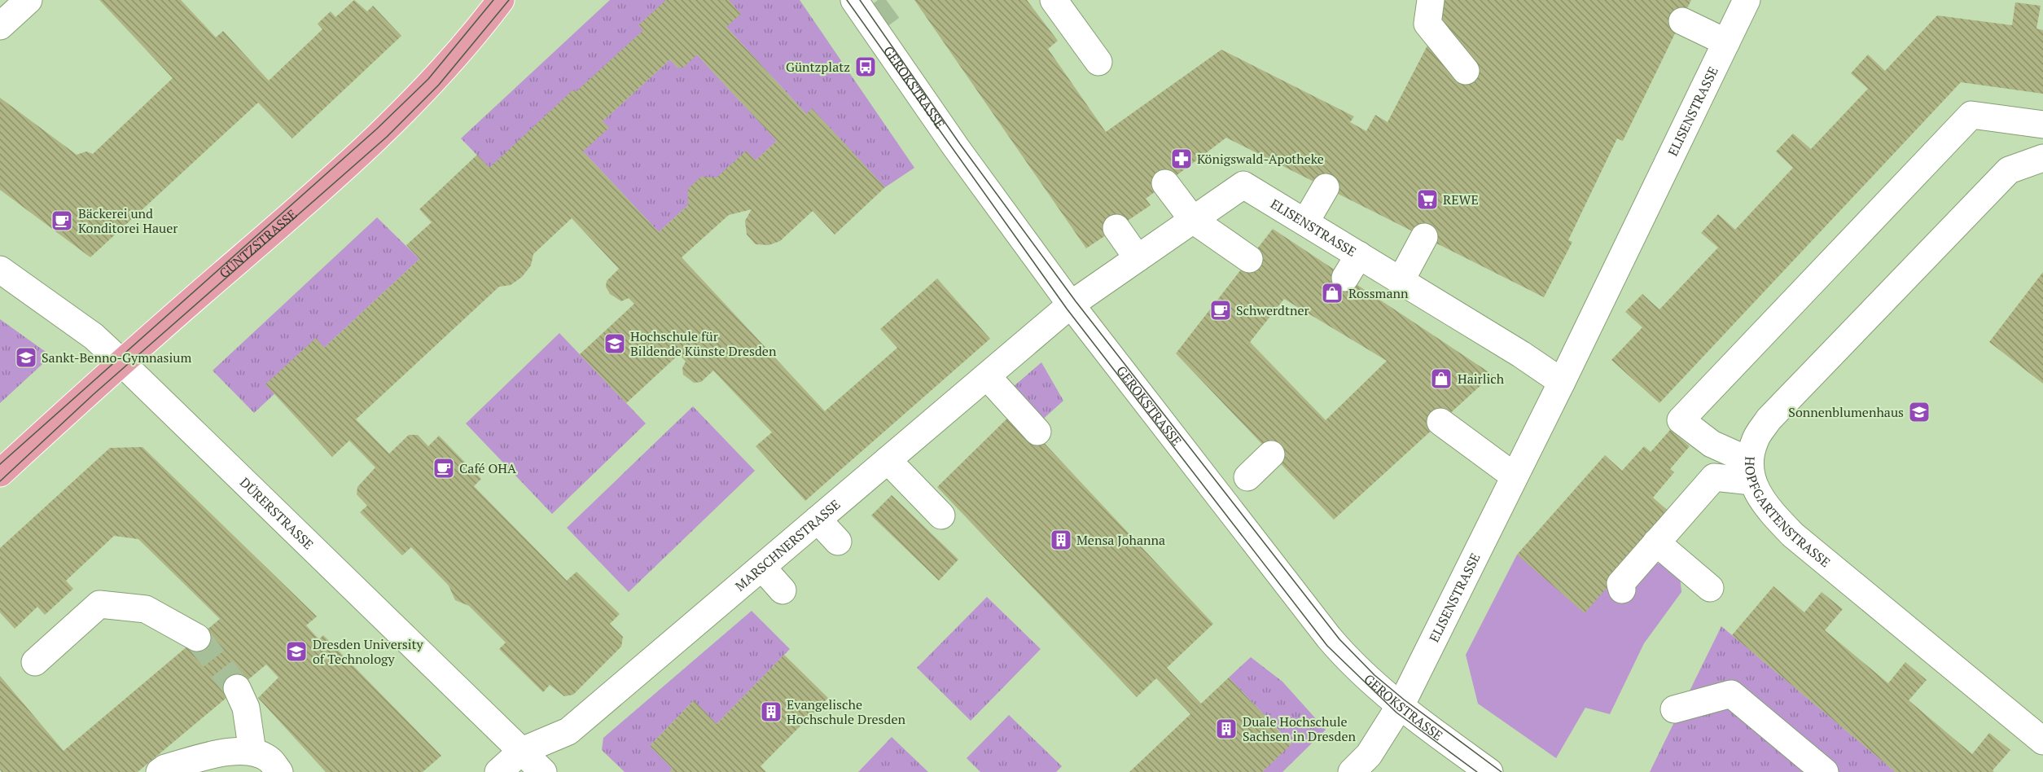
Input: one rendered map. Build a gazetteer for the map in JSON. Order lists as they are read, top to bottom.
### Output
{
  "streets": {
    "main road": ["GÜNTZSTRASSE"],
    "street": [
      "GEROKSTRASSE",
      "ELISENSTRASSE",
      "HOPFGARTENSTRASSE",
      "DÜRERSTRASSE",
      "MARSCHNERSTRASSE"
    ]
  },
  "crossings": [
    ["GEROKSTRASSE", "ELISENSTRASSE"],
    ["GEROKSTRASSE", "MARSCHNERSTRASSE"],
    ["ELISENSTRASSE", "MARSCHNERSTRASSE"],
    ["GÜNTZSTRASSE", "DÜRERSTRASSE"],
    ["DÜRERSTRASSE", "MARSCHNERSTRASSE"]
  ],
  "places": {
    "bus stop": ["Güntzplatz"],
    "pharmacy": ["Königswald-Apotheke"],
    "supermarket": ["REWE"],
    "cafe": ["Bäckerei und Konditorei Hauer", "Schwerdtner", "Café OHA"],
    "shop": ["Rossmann", "Hairlich"],
    "school or university": [
      "Hochschule für Bildende Künste Dresden",
      "Sankt-Benno-Gymnasium",
      "Sonnenblumenhaus",
      "Dresden University of Technology"
    ],
    "building": ["Mensa Johanna", "Evangelische Hochschule Dresden", "Duale Hochschule Sachsen in Dresden"]
  }
}
